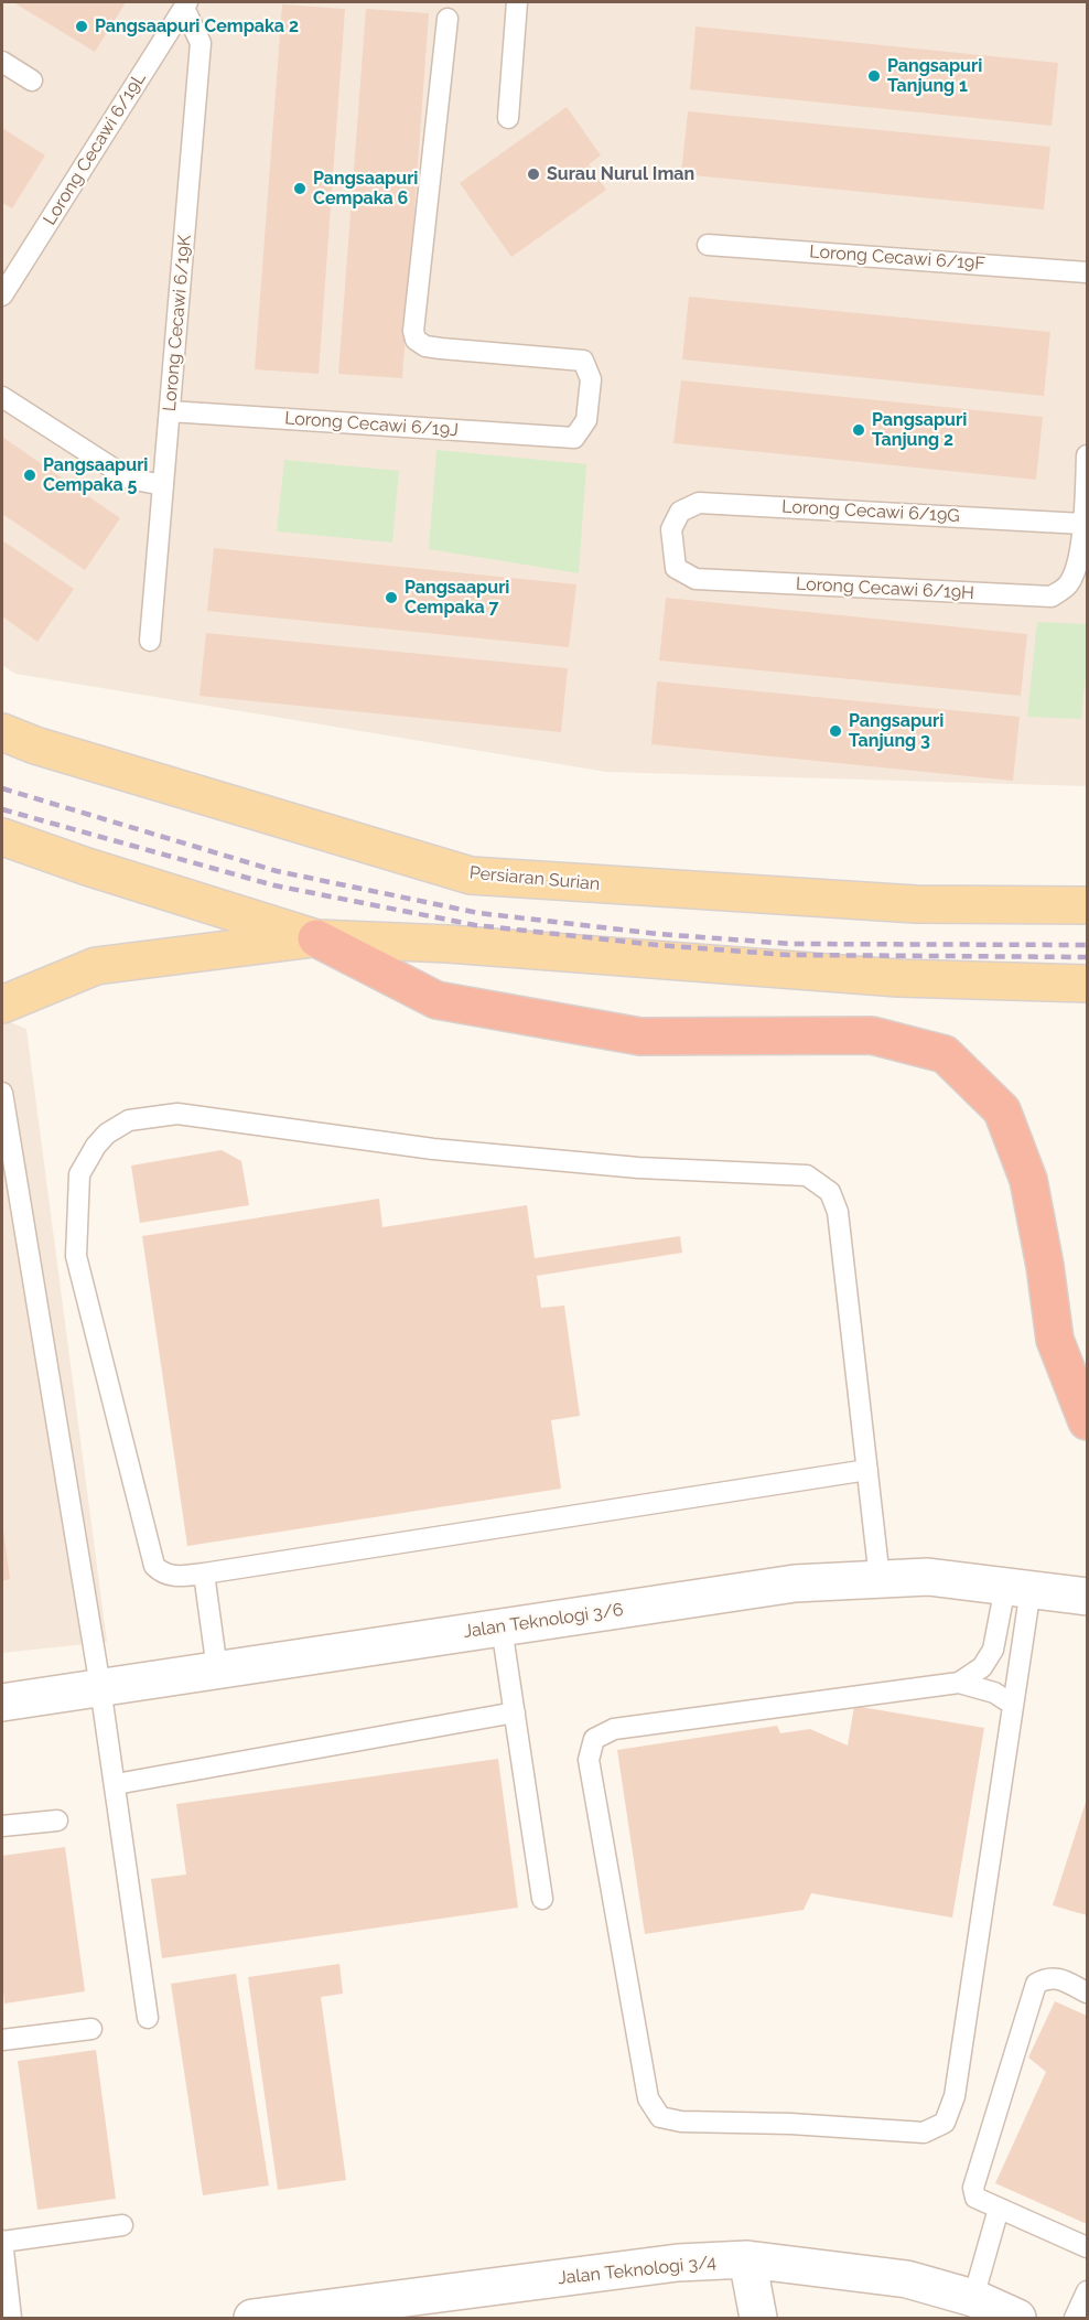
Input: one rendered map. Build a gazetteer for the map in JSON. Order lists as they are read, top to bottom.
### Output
{
  "streets": {
    "main road": ["Persiaran Surian"],
    "street": ["Jalan Teknologi 3/6", "Jalan Teknologi 3/4"],
    "lane": [
      "Lorong Cecawi 6/19L",
      "Lorong Cecawi 6/19F",
      "Lorong Cecawi 6/19K",
      "Lorong Cecawi 6/19J",
      "Lorong Cecawi 6/19G",
      "Lorong Cecawi 6/19H"
    ]
  },
  "crossings": [
    ["Lorong Cecawi 6/19L", "Lorong Cecawi 6/19K"],
    ["Lorong Cecawi 6/19K", "Lorong Cecawi 6/19J"],
    ["Lorong Cecawi 6/19G", "Lorong Cecawi 6/19H"]
  ],
  "places": [
    "Pangsaapuri Cempaka 2",
    "Pangsapuri Tanjung 1",
    "Surau Nurul Iman",
    "Pangsaapuri Cempaka 6",
    "Pangsapuri Tanjung 2",
    "Pangsaapuri Cempaka 5",
    "Pangsaapuri Cempaka 7",
    "Pangsapuri Tanjung 3"
  ]
}
